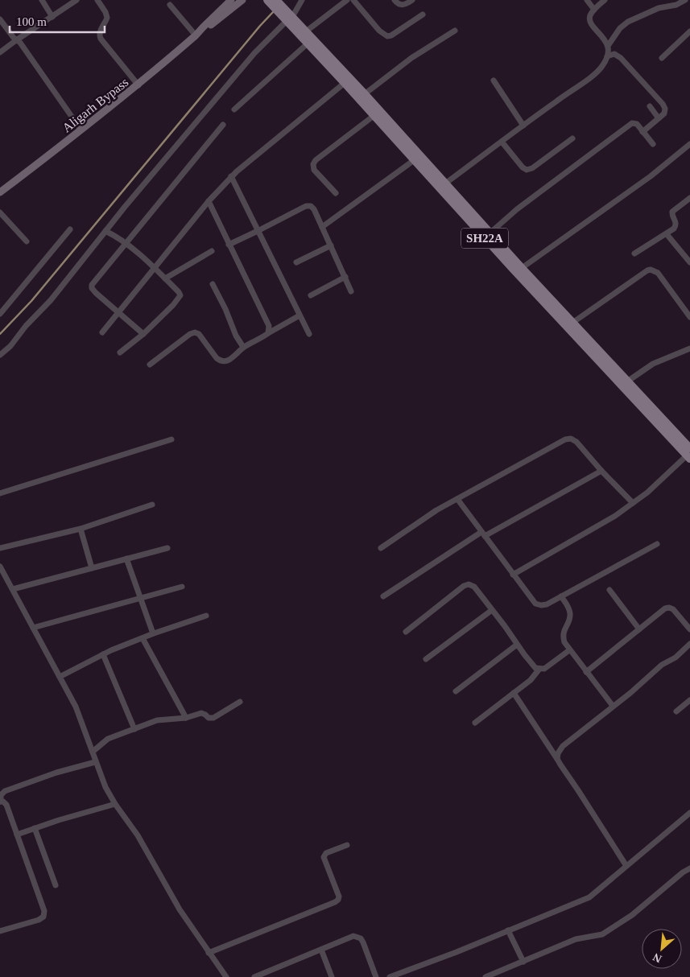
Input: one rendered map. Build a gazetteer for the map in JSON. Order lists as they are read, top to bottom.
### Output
{
  "streets": {
    "main road": ["Aligarh Bypass", "SH22A"]
  },
  "scale_bar": "100 m",
  "north": "bottom left"
}
